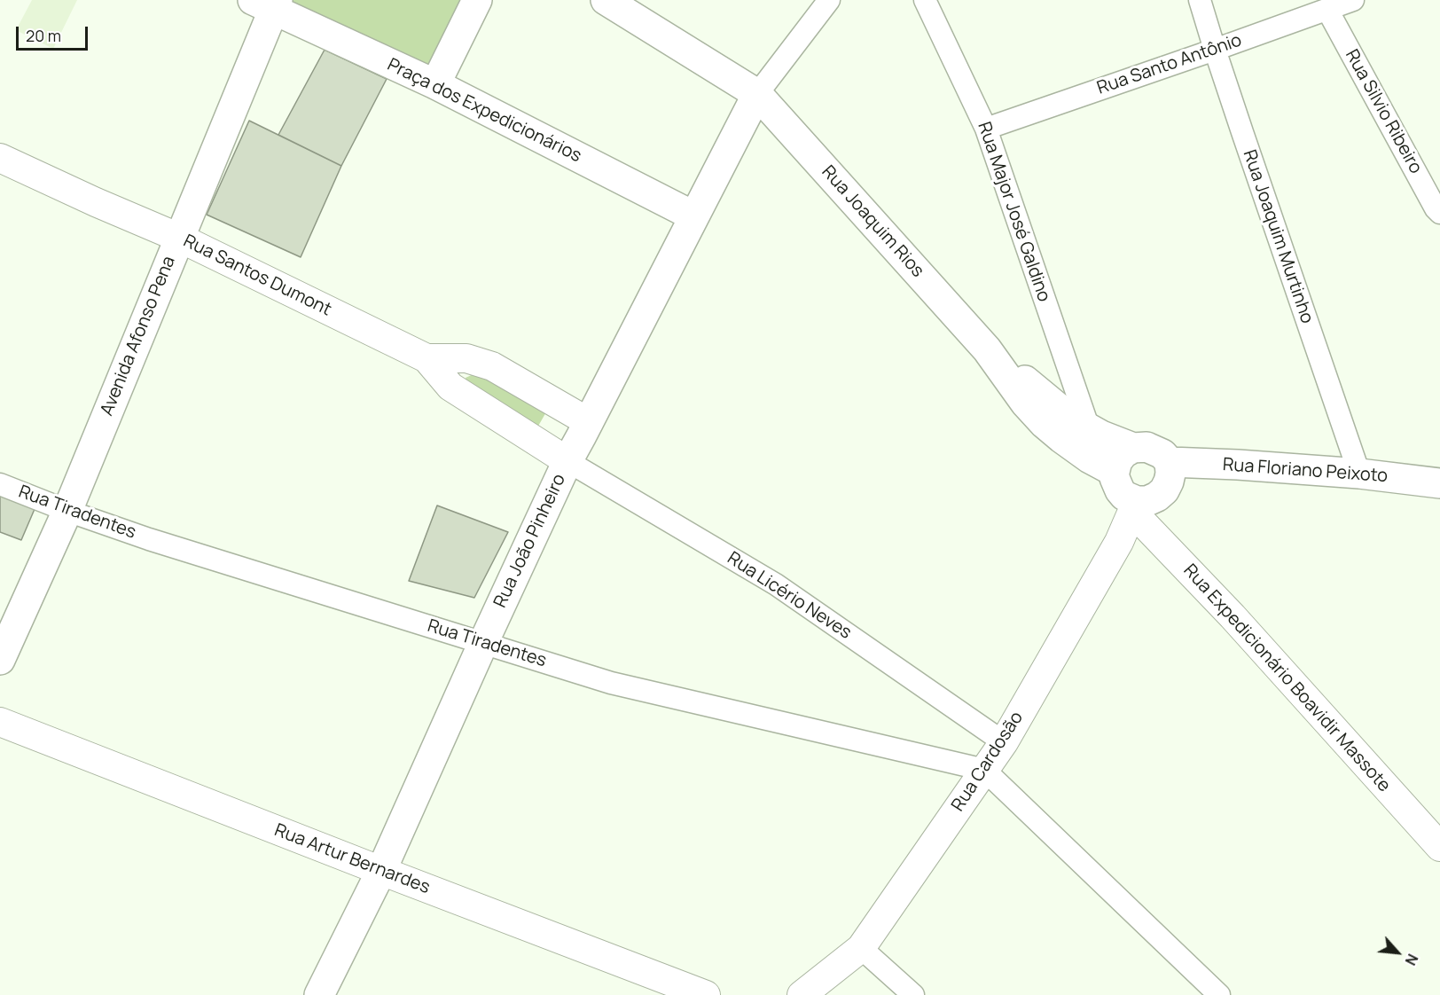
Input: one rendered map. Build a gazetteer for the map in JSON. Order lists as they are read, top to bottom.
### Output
{
  "streets": {
    "main road": [
      "Praça dos Expedicionários",
      "Rua Joaquim Rios",
      "Avenida Afonso Pena",
      "Rua Floriano Peixoto",
      "Rua João Pinheiro"
    ],
    "street": [
      "Rua Santo Antônio",
      "Rua Silvio Ribeiro",
      "Rua Major José Galdino",
      "Rua Joaquim Murtinho",
      "Rua Santos Dumont",
      "Rua Tiradentes",
      "Rua Licério Neves",
      "Rua Expedicionário Boavidir Massote",
      "Rua Cardosão",
      "Rua Artur Bernardes"
    ]
  },
  "crossings": [
    ["Rua Santo Antônio", "Rua Silvio Ribeiro"],
    ["Rua Santo Antônio", "Rua Major José Galdino"],
    ["Rua Santo Antônio", "Rua Joaquim Murtinho"],
    ["Praça dos Expedicionários", "Avenida Afonso Pena"],
    ["Praça dos Expedicionários", "Rua João Pinheiro"],
    ["Rua Major José Galdino", "Rua Joaquim Rios"],
    ["Rua Joaquim Rios", "Rua Floriano Peixoto"],
    ["Rua Joaquim Rios", "Rua João Pinheiro"],
    ["Rua Joaquim Rios", "Rua Expedicionário Boavidir Massote"],
    ["Rua Joaquim Rios", "Rua Cardosão"],
    ["Rua Joaquim Murtinho", "Rua Floriano Peixoto"],
    ["Rua Santos Dumont", "Avenida Afonso Pena"],
    ["Rua Santos Dumont", "Rua João Pinheiro"],
    ["Rua Santos Dumont", "Rua Licério Neves"],
    ["Avenida Afonso Pena", "Rua Tiradentes"],
    ["Rua Floriano Peixoto", "Rua Expedicionário Boavidir Massote"],
    ["Rua Floriano Peixoto", "Rua Cardosão"],
    ["Rua Tiradentes", "Rua João Pinheiro"],
    ["Rua Tiradentes", "Rua Cardosão"],
    ["Rua João Pinheiro", "Rua Licério Neves"],
    ["Rua João Pinheiro", "Rua Artur Bernardes"],
    ["Rua Licério Neves", "Rua Cardosão"],
    ["Rua Expedicionário Boavidir Massote", "Rua Cardosão"]
  ],
  "scale_bar": "20 m",
  "north": "bottom right"
}
